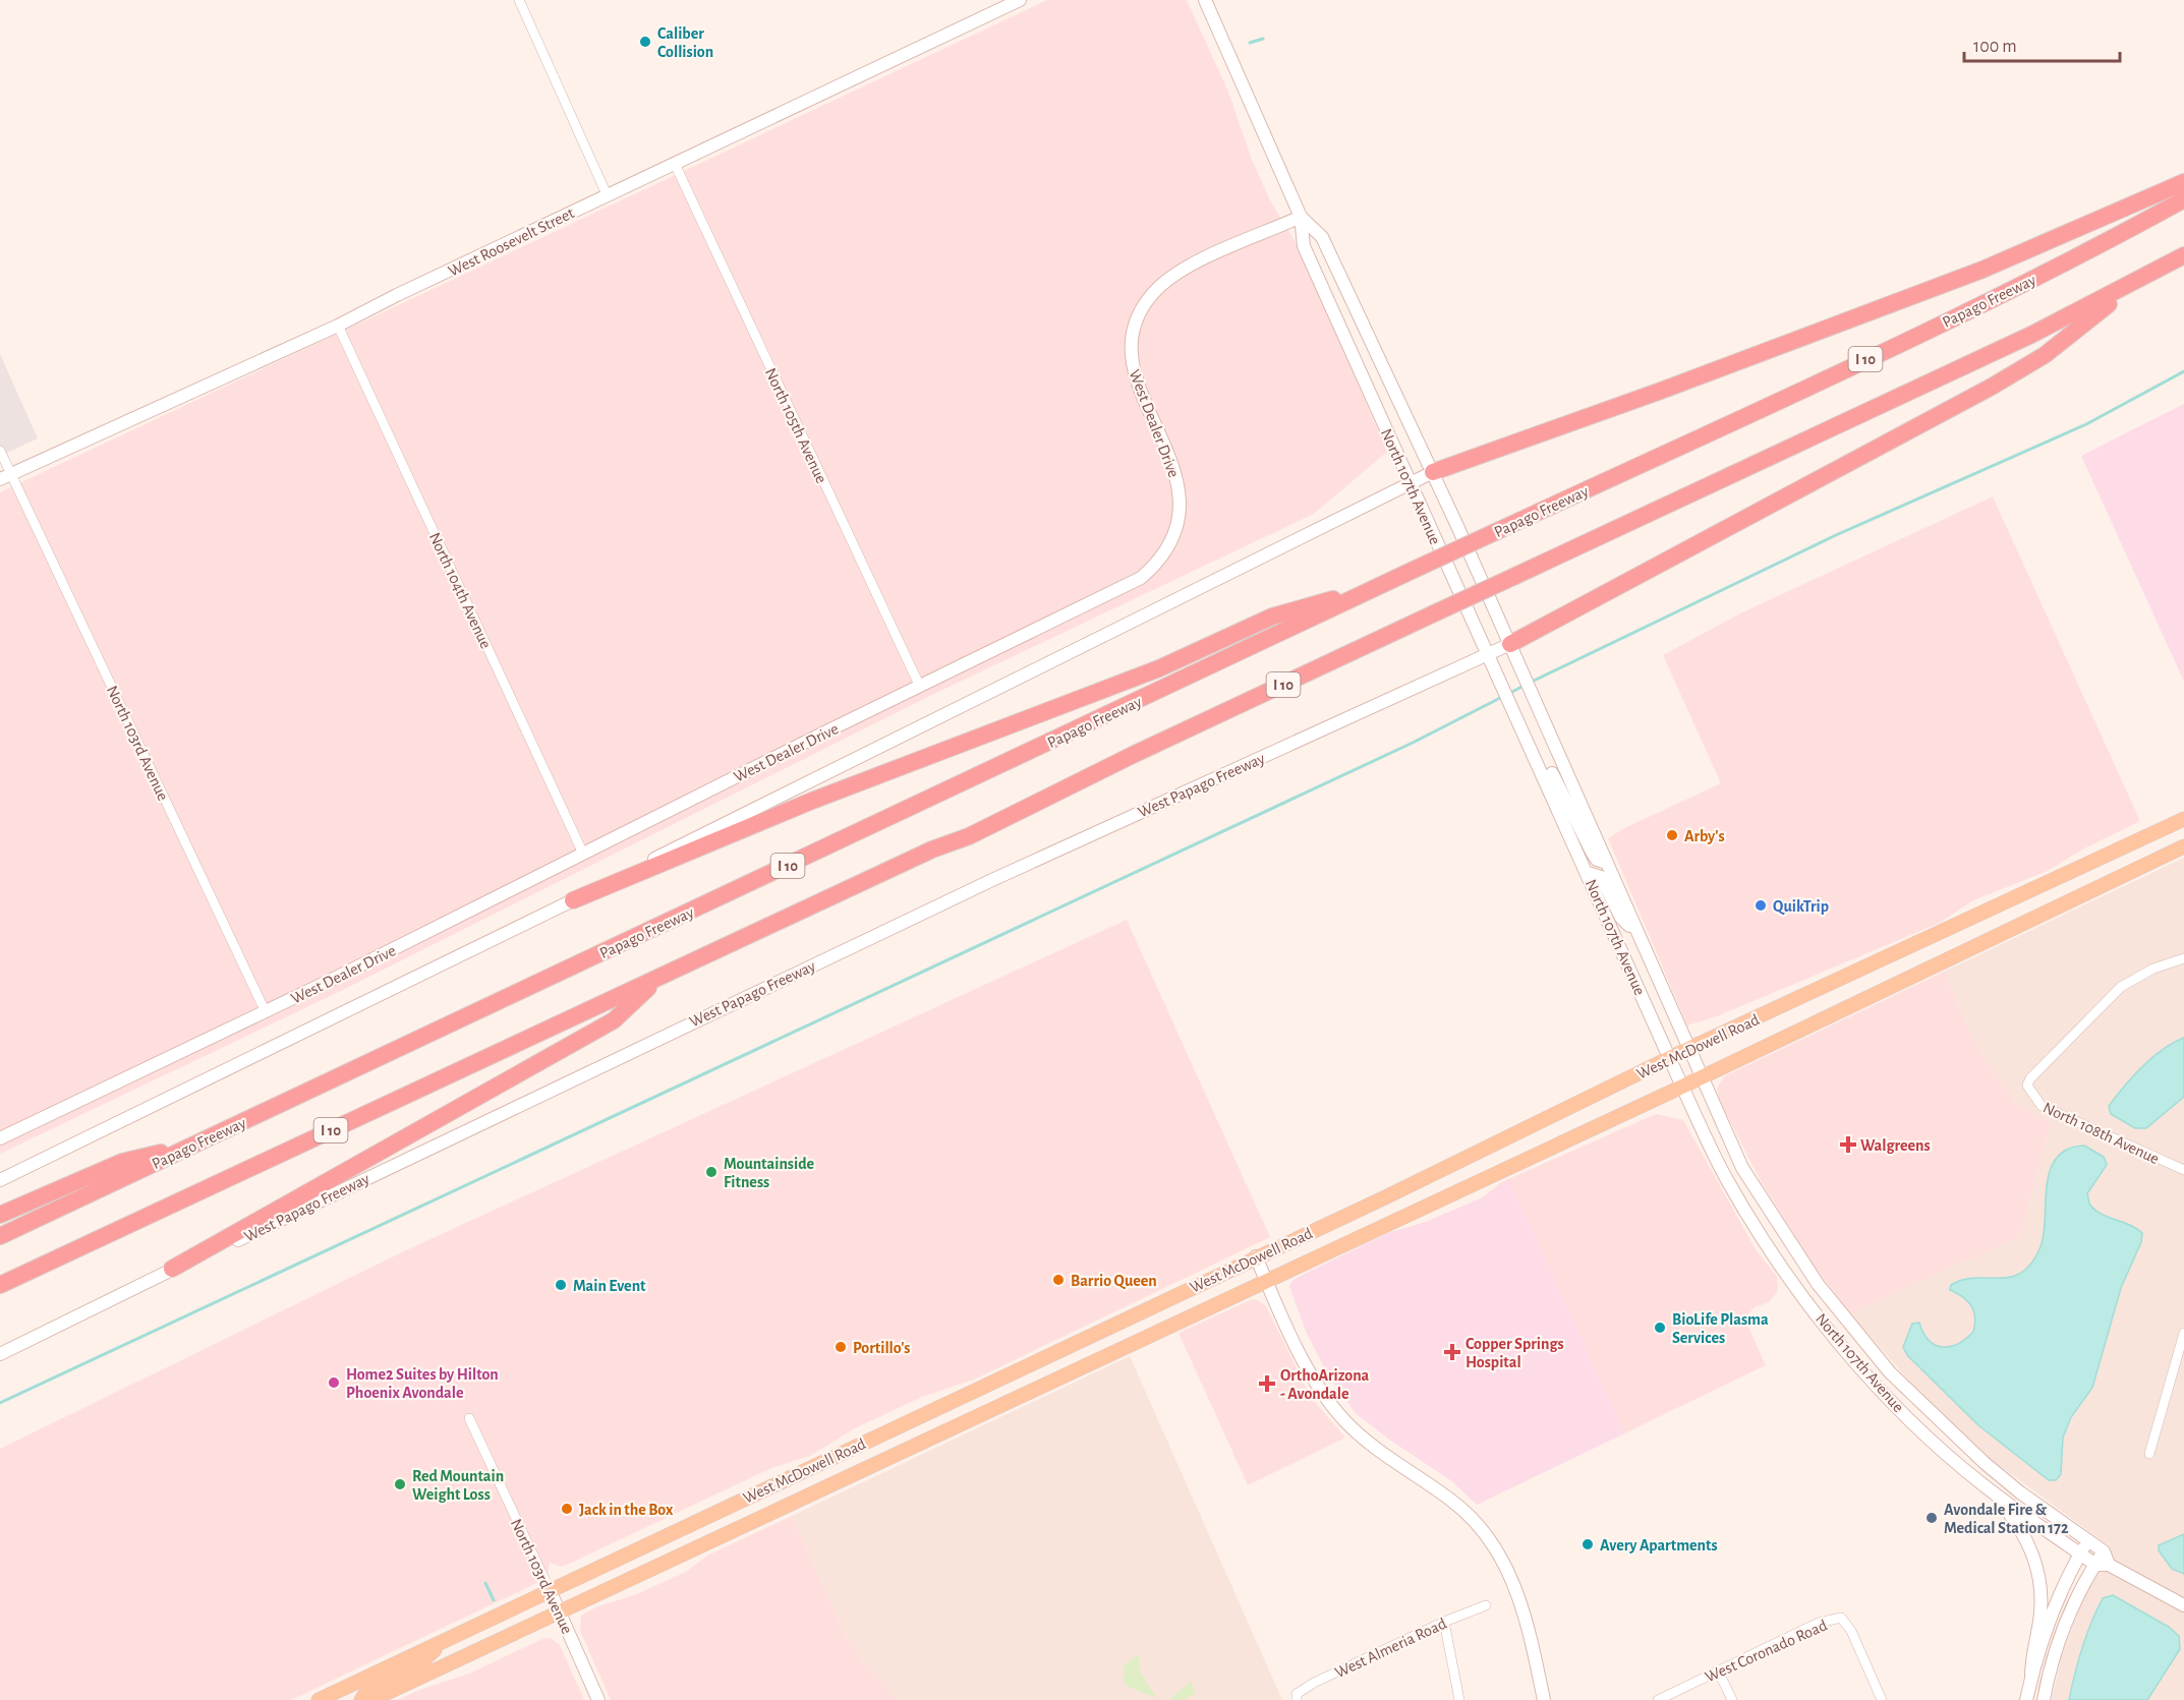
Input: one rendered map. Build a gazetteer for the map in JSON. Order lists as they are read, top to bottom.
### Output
{
  "streets": {
    "highway": ["Papago Freeway", "I 10"],
    "main road": [
      "West Roosevelt Street",
      "West Dealer Drive",
      "North 107th Avenue",
      "North 103rd Avenue",
      "West Papago Freeway",
      "West McDowell Road"
    ],
    "street": [
      "North 105th Avenue",
      "North 104th Avenue",
      "North 108th Avenue",
      "West Almeria Road",
      "West Coronado Road"
    ]
  },
  "crossings": [
    ["West Roosevelt Street", "North 105th Avenue"],
    ["West Roosevelt Street", "North 104th Avenue"],
    ["West Roosevelt Street", "North 103rd Avenue"],
    ["West Dealer Drive", "North 105th Avenue"],
    ["West Dealer Drive", "North 107th Avenue"],
    ["West Dealer Drive", "North 104th Avenue"],
    ["West Dealer Drive", "North 103rd Avenue"],
    ["North 107th Avenue", "West Papago Freeway"],
    ["North 107th Avenue", "West McDowell Road"],
    ["North 103rd Avenue", "West McDowell Road"]
  ],
  "places": {
    "other": [
      "Caliber Collision",
      "Arby's",
      "QuikTrip",
      "Mountainside Fitness",
      "Barrio Queen",
      "Main Event",
      "BioLife Plasma Services",
      "Portillo's",
      "Home2 Suites by Hilton Phoenix Avondale",
      "Red Mountain Weight Loss",
      "Jack in the Box",
      "Avondale Fire & Medical Station 172",
      "Avery Apartments"
    ],
    "health": ["Walgreens", "Copper Springs Hospital", "OrthoArizona - Avondale"]
  },
  "scale_bar": "100 m"
}
